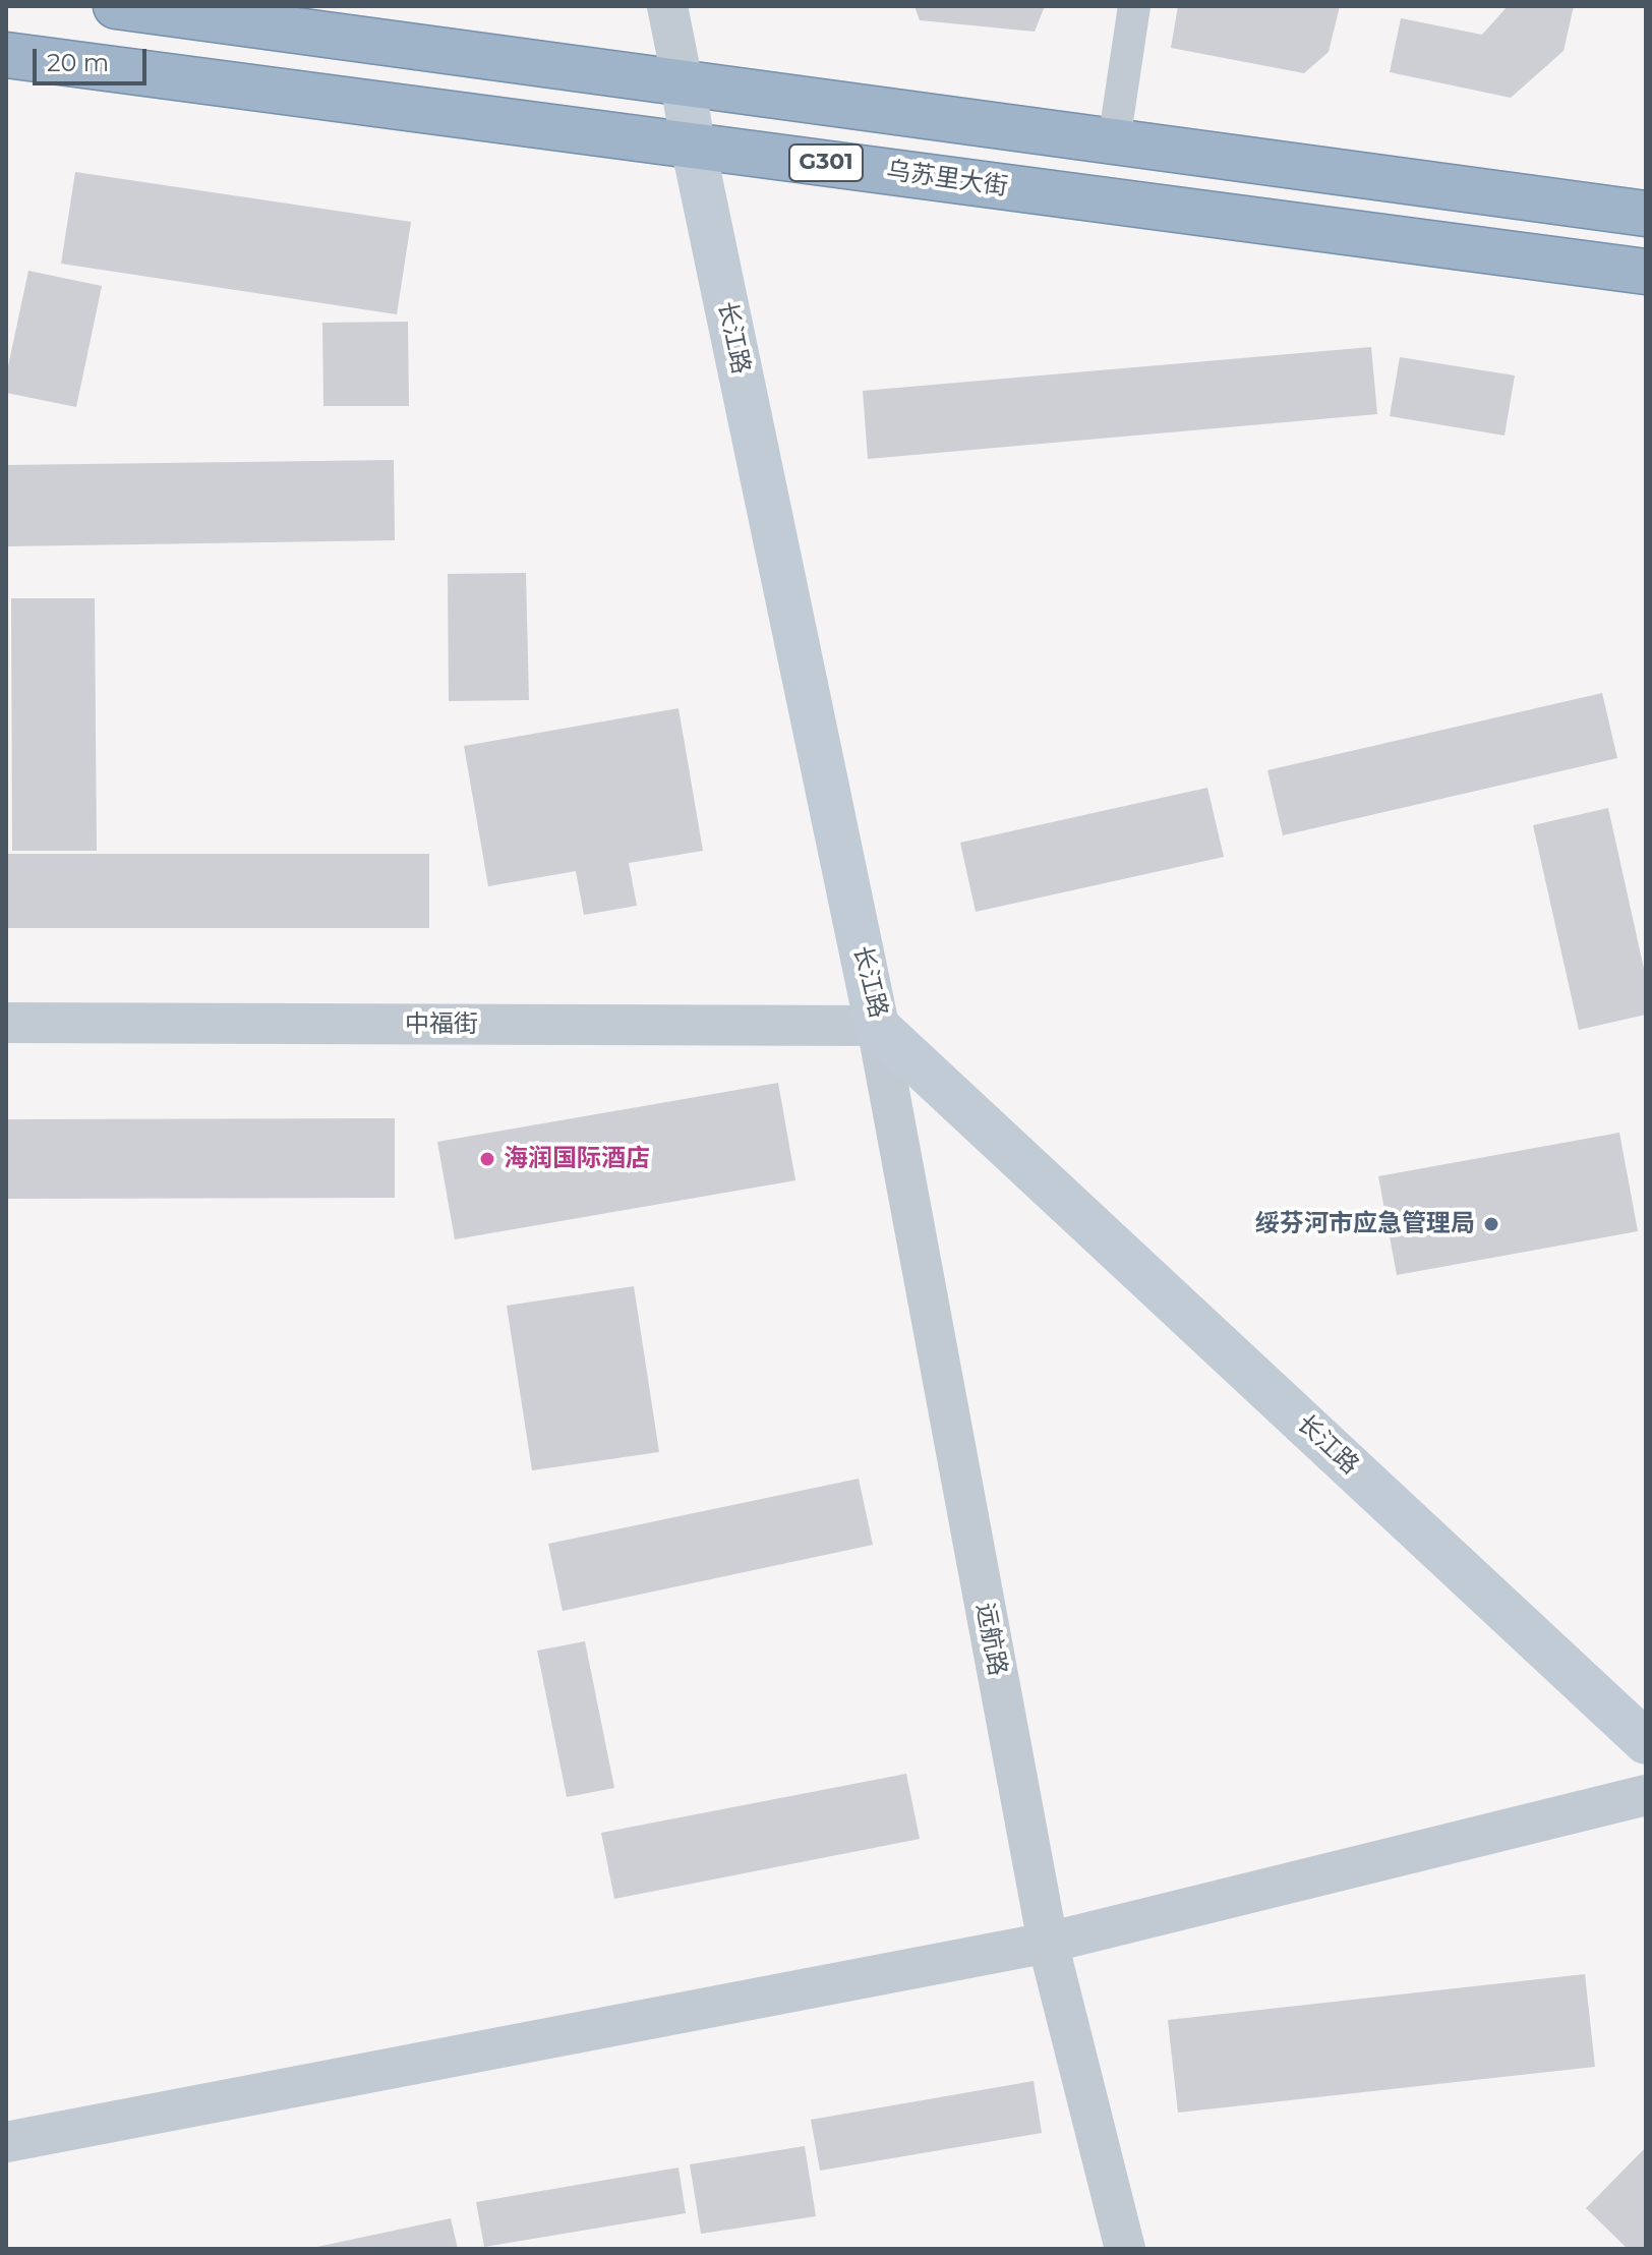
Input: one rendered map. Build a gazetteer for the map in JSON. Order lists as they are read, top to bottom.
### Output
{
  "streets": {
    "highway": ["G301", "乌苏里大街"],
    "main road": ["长江路"],
    "street": ["中福街", "远航路"]
  },
  "crossings": [
    ["乌苏里大街", "长江路"],
    ["长江路", "中福街"],
    ["长江路", "远航路"],
    ["中福街", "远航路"]
  ],
  "places": ["海润国际酒店", "绥芬河市应急管理局"],
  "scale_bar": "20 m"
}
